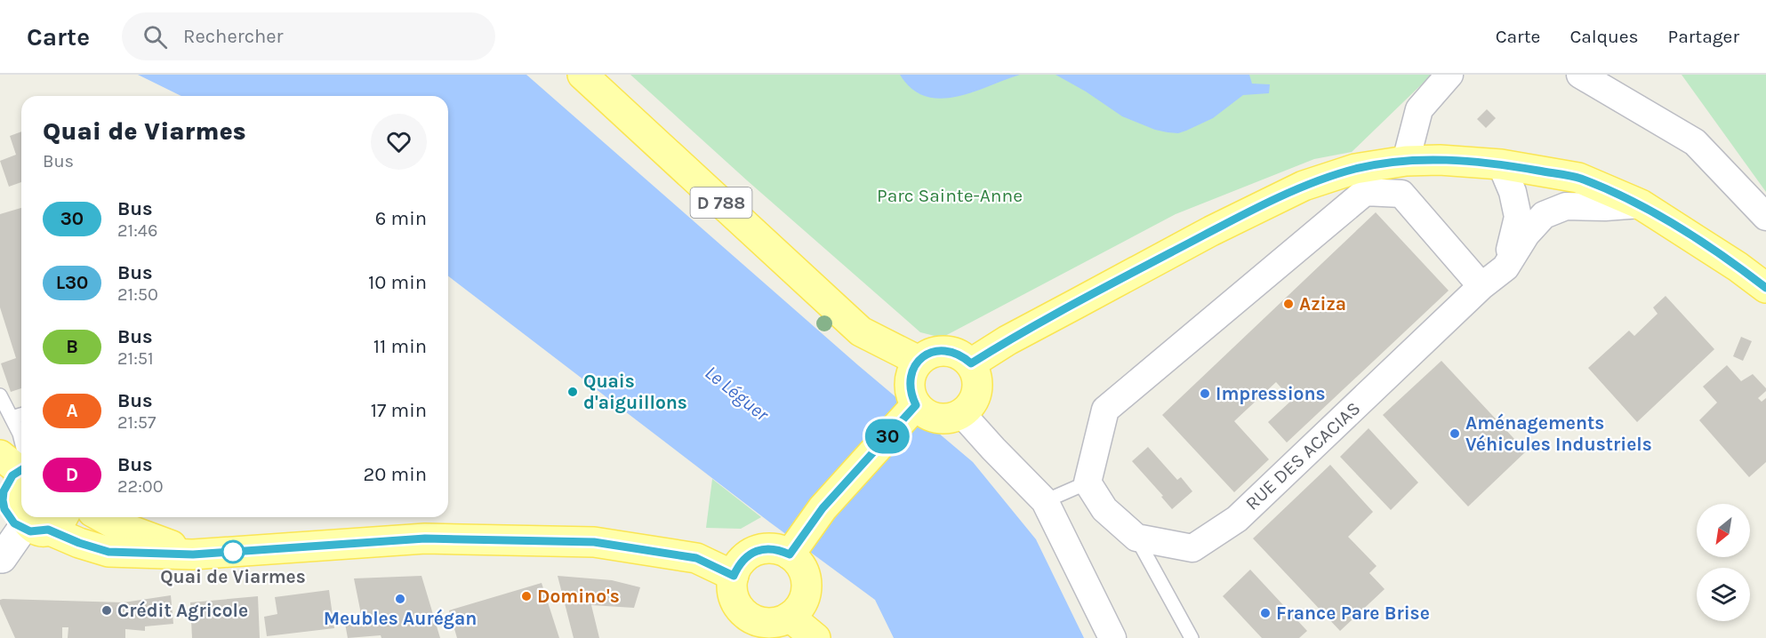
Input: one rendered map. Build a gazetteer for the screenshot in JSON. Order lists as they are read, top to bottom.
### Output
{
  "streets": {
    "main road": ["D 788"],
    "street": ["RUE DES ACACIAS"]
  },
  "water": ["Le Léguer"],
  "parks": ["Parc Sainte-Anne"],
  "places": [
    "Aziza",
    "Quais d'aiguillons",
    "Impressions",
    "Aménagements Véhicules Industriels",
    "Quai de Viarmes",
    "Domino's",
    "Meubles Aurégan",
    "Crédit Agricole",
    "France Pare Brise"
  ],
  "lines": ["bus line 30"],
  "north": "bottom left",
  "page": {
    "header": "Carte",
    "search": "Rechercher",
    "nav": ["Carte", "Calques", "Partager"],
    "on_map": "30",
    "heading": ["Quai de Viarmes", "Bus"],
    "list": [
      {
        "mark": "30",
        "name": "Bus",
        "note": "21:46",
        "value": "6 min"
      },
      {
        "mark": "L30",
        "name": "Bus",
        "note": "21:50",
        "value": "10 min"
      },
      {
        "mark": "B",
        "name": "Bus",
        "note": "21:51",
        "value": "11 min"
      },
      {
        "mark": "A",
        "name": "Bus",
        "note": "21:57",
        "value": "17 min"
      },
      {
        "mark": "D",
        "name": "Bus",
        "note": "22:00",
        "value": "20 min"
      }
    ]
  }
}
